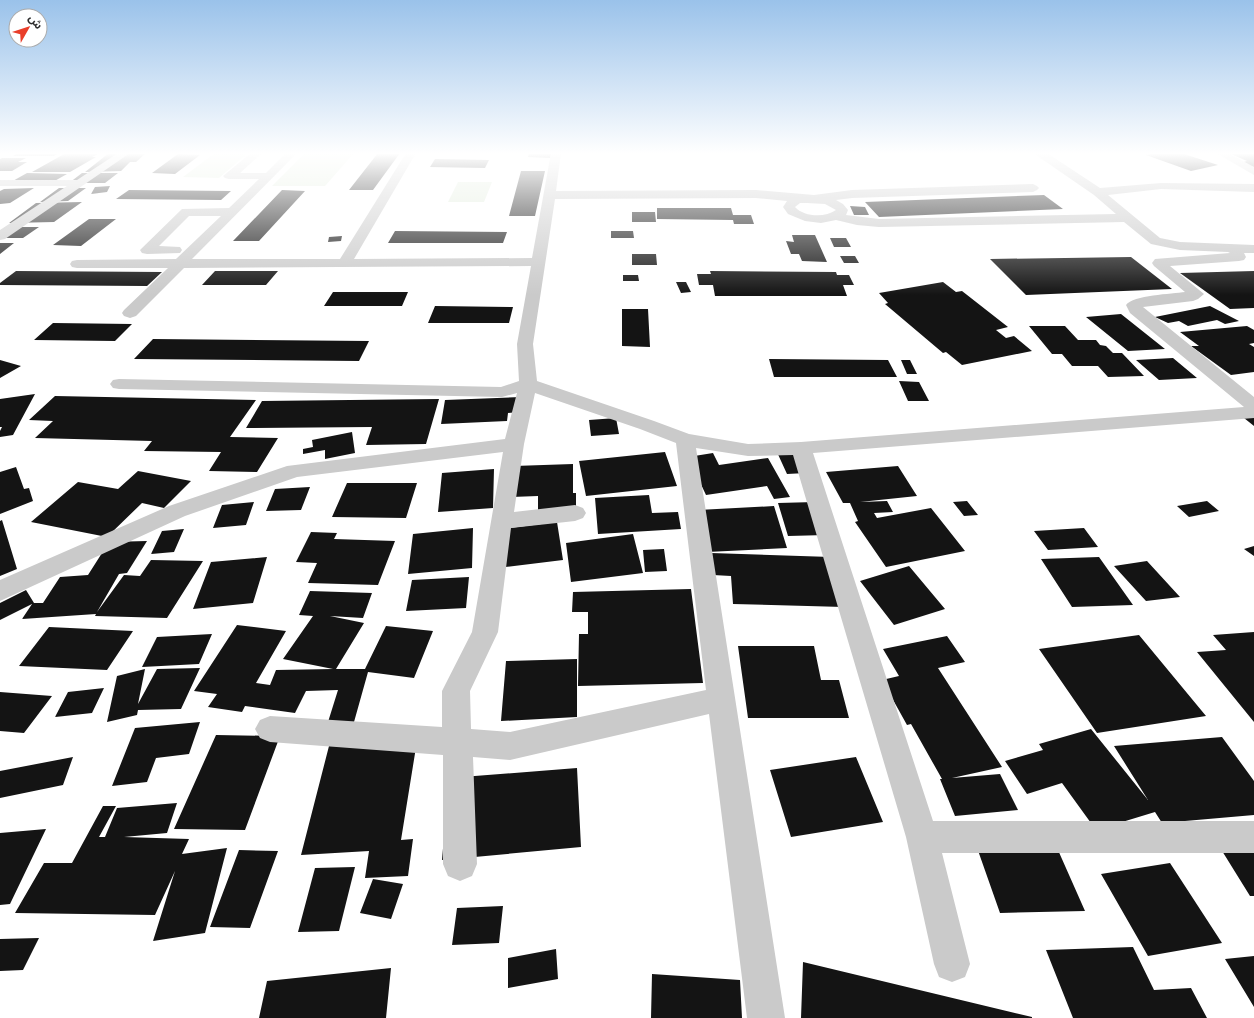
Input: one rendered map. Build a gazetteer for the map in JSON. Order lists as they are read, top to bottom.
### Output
{
  "north": "top right"
}
